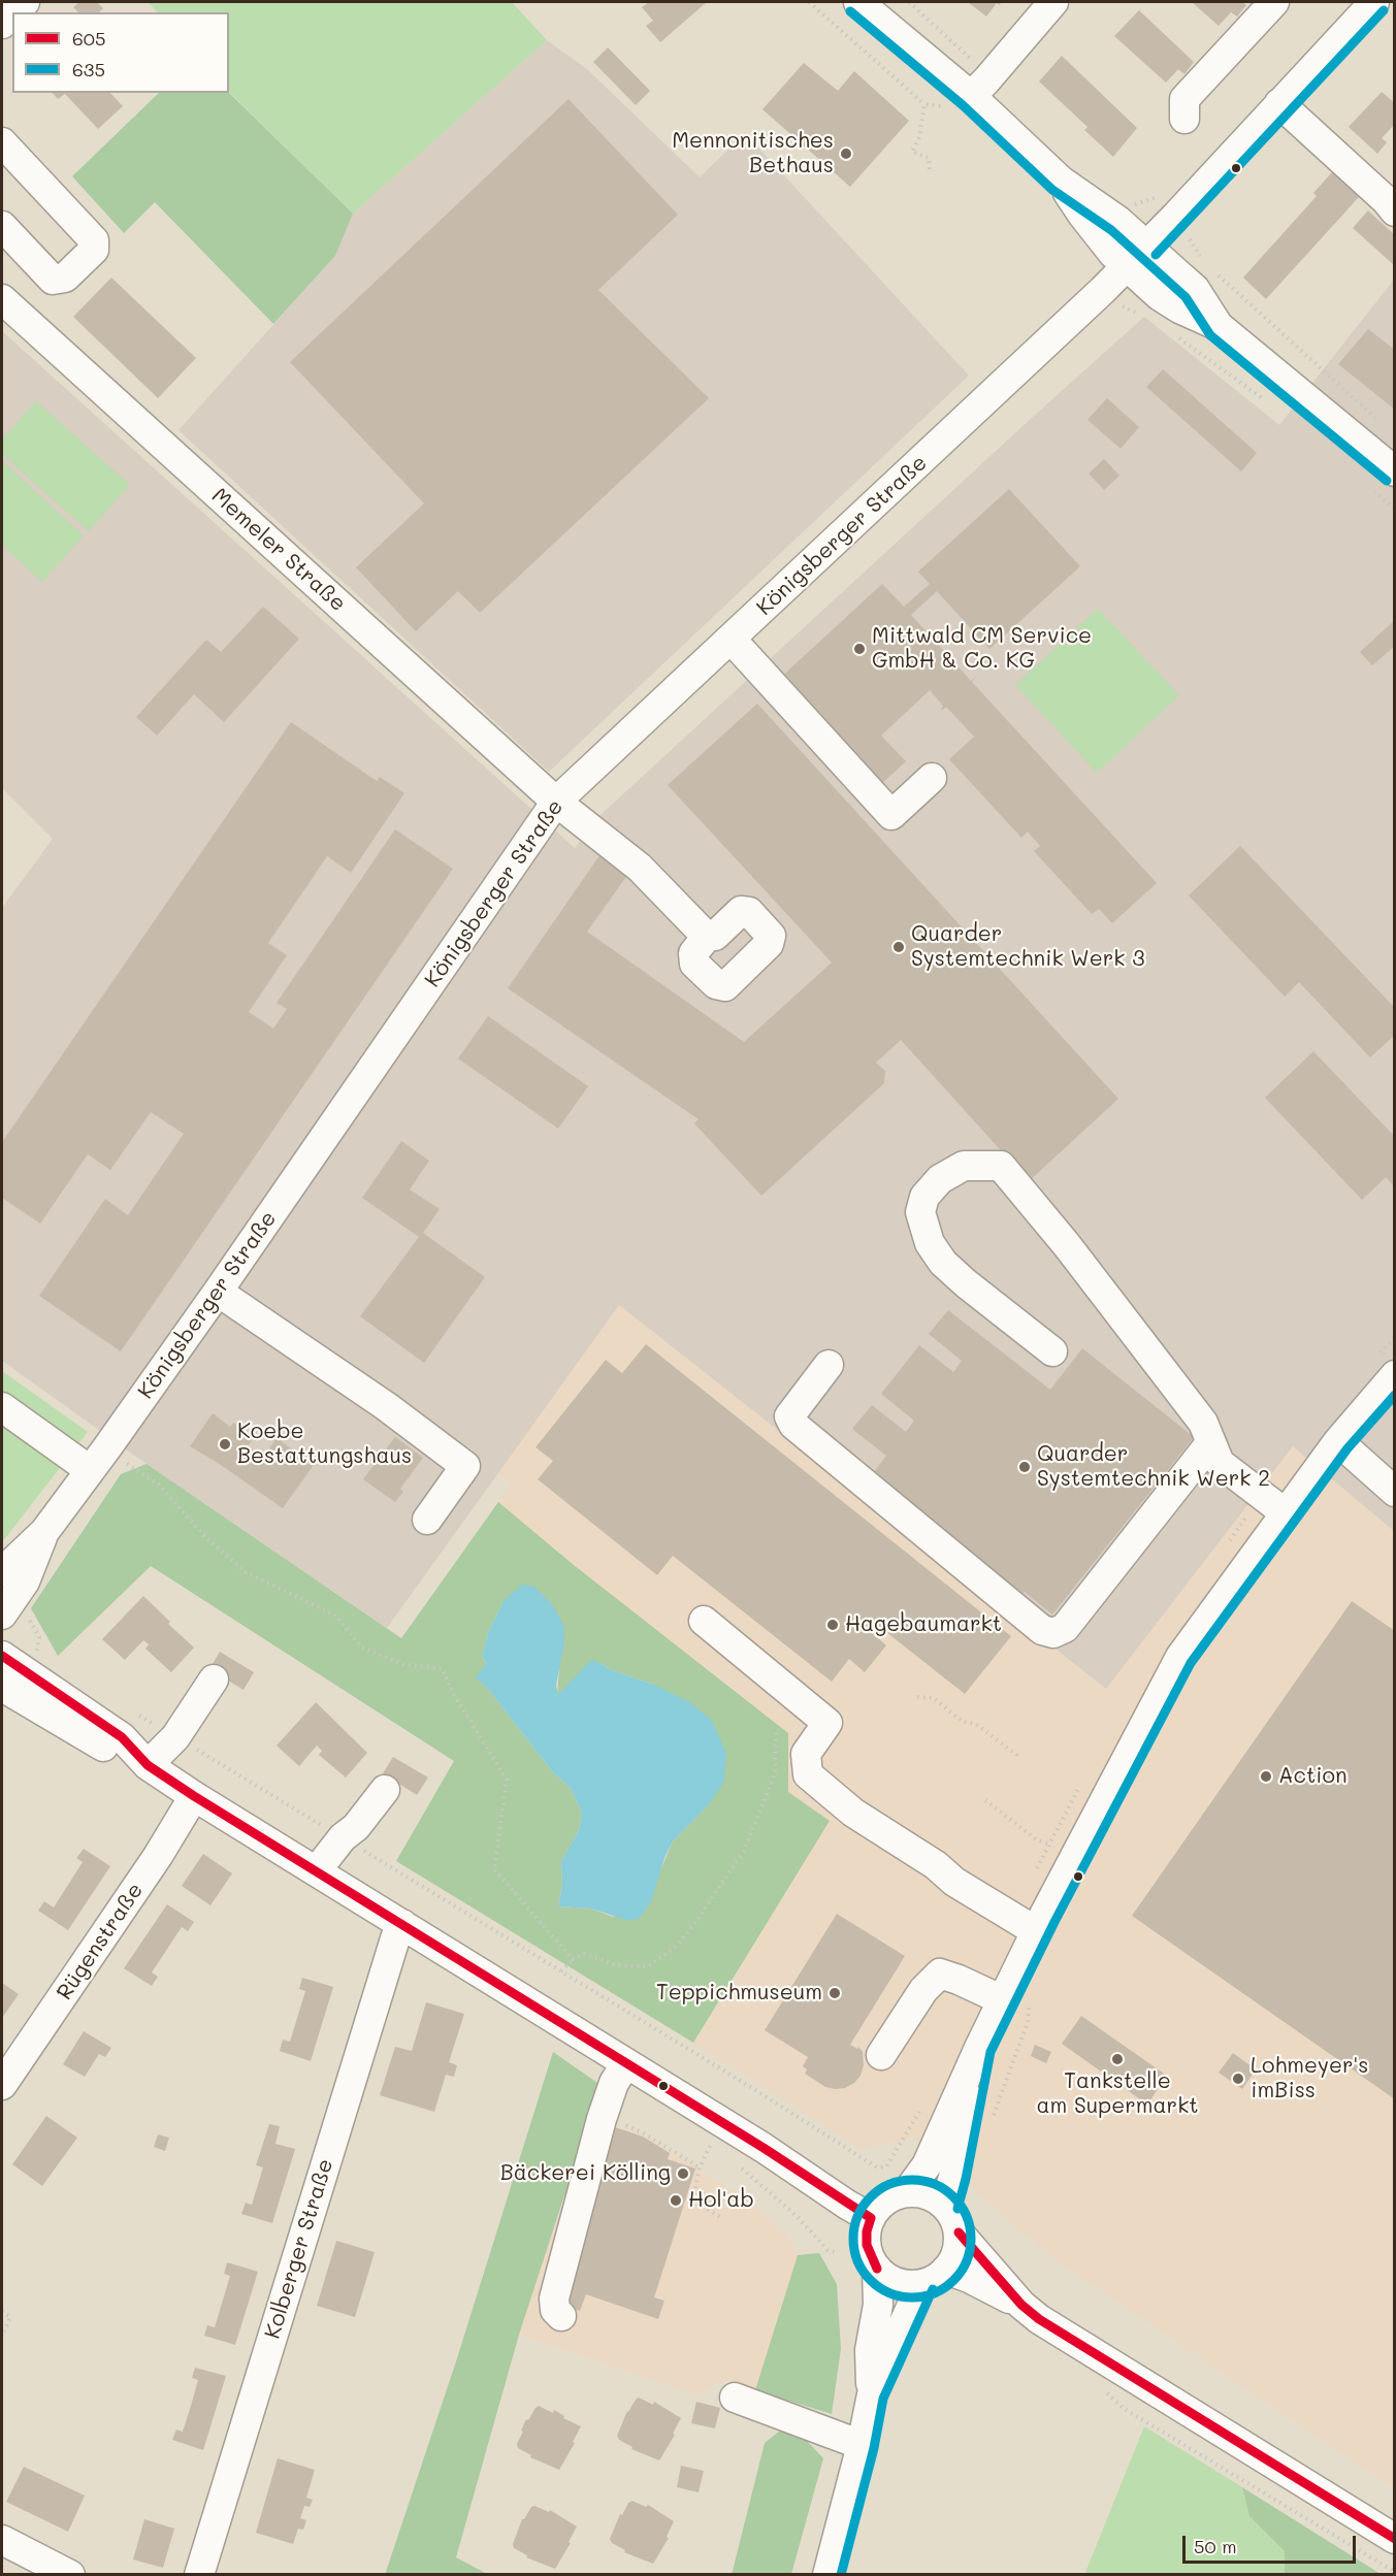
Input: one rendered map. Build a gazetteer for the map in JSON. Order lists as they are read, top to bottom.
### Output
{
  "streets": {
    "street": [
      "Königsberger Straße",
      "Memeler Straße",
      "Rügenstraße",
      "Kolberger Straße"
    ]
  },
  "crossings": [
    ["Königsberger Straße", "Memeler Straße"]
  ],
  "places": [
    "Mennonitisches Bethaus",
    "Mittwald CM Service GmbH & Co. KG",
    "Quarder Systemtechnik Werk 3",
    "Koebe Bestattungshaus",
    "Quarder Systemtechnik Werk 2",
    "Hagebaumarkt",
    "Action",
    "Teppichmuseum",
    "Tankstelle am Supermarkt",
    "Lohmeyer's imBiss",
    "Bäckerei Kölling",
    "Hol'ab"
  ],
  "lines": ["transit line 635", "transit line 605"],
  "legend": ["605", "635"],
  "scale_bar": "50 m"
}
